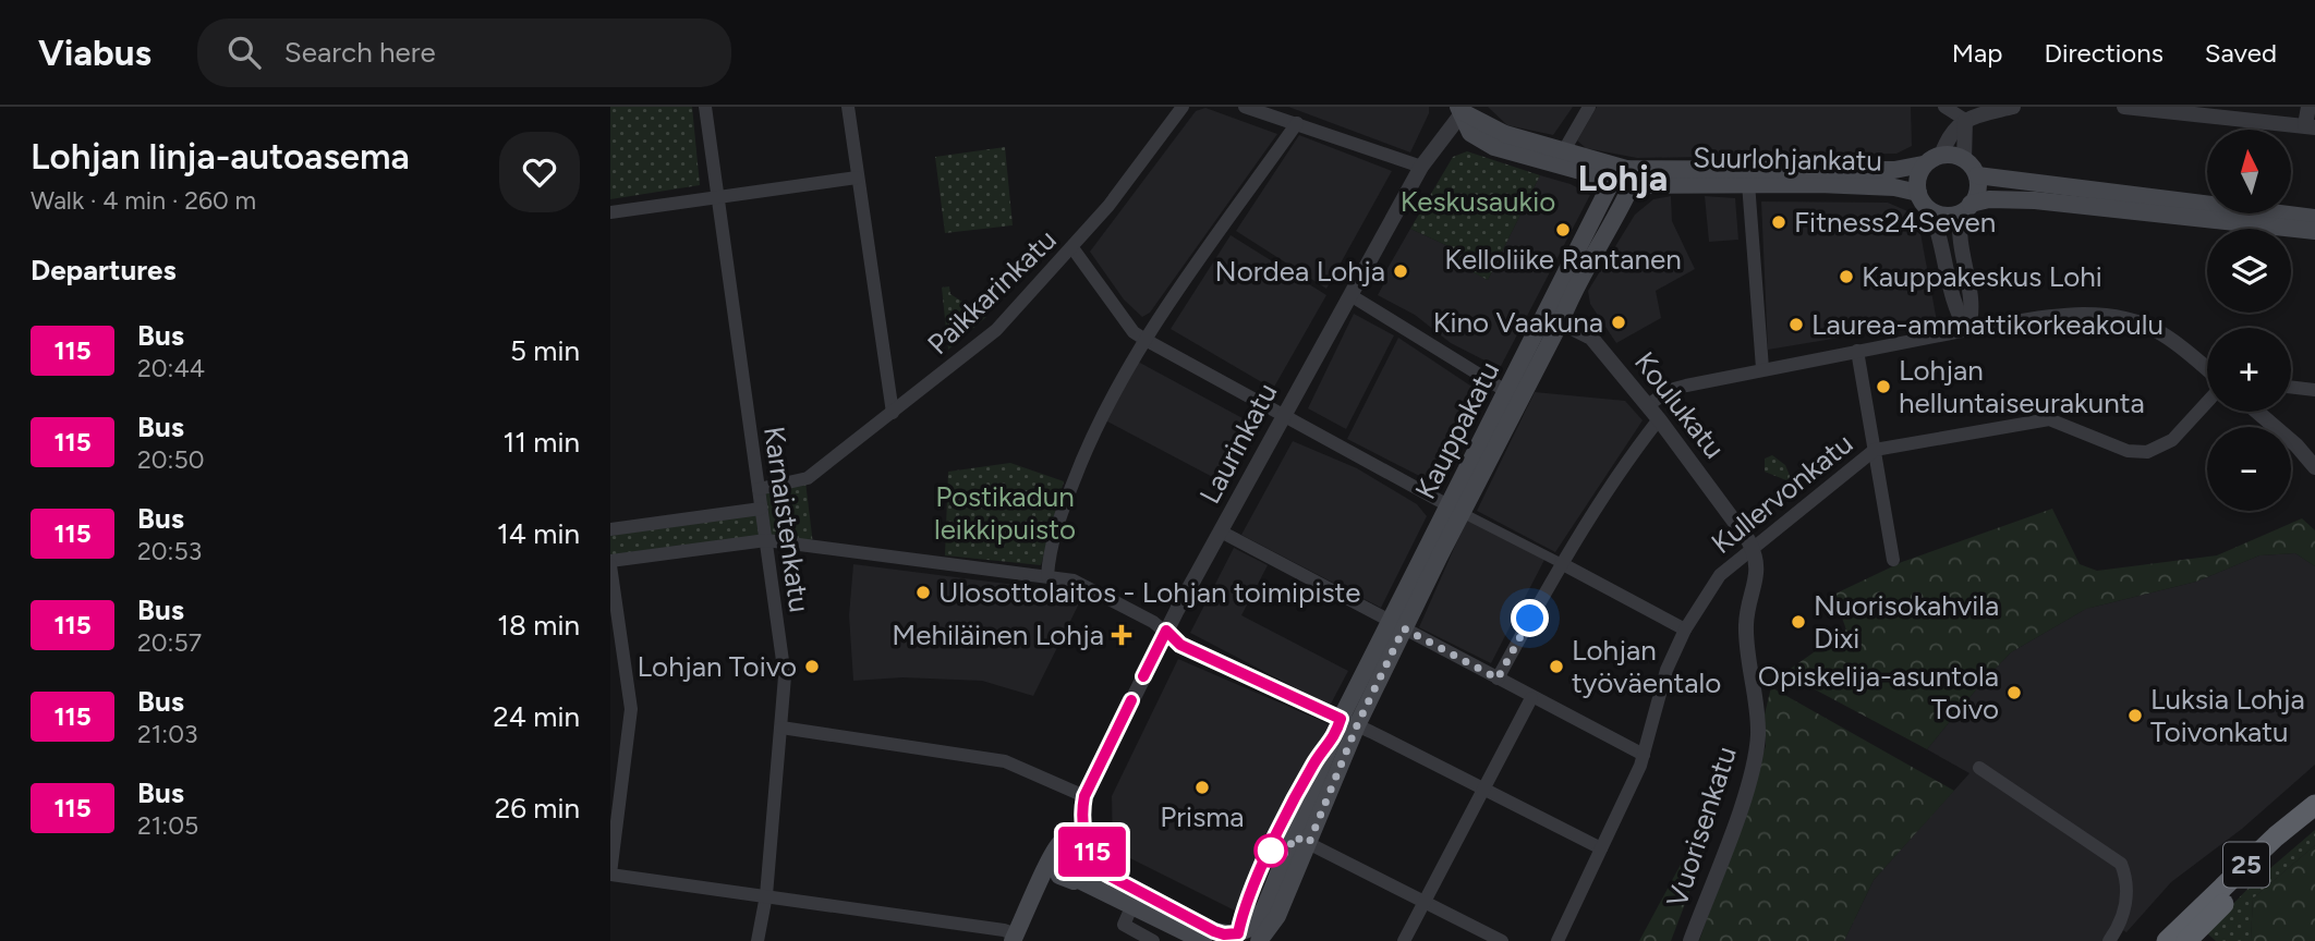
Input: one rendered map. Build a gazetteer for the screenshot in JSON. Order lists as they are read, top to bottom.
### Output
{
  "streets": {
    "highway": ["25"],
    "main road": ["Suurlohjankatu", "Kauppakatu"],
    "street": [
      "Paikkarinkatu",
      "Koulukatu",
      "Laurinkatu",
      "Kullervonkatu",
      "Karnaistenkatu",
      "Vuorisenkatu"
    ]
  },
  "crossings": [
    ["Suurlohjankatu", "Kauppakatu"],
    ["Suurlohjankatu", "Laurinkatu"],
    ["Paikkarinkatu", "Karnaistenkatu"],
    ["Koulukatu", "Kauppakatu"],
    ["Koulukatu", "Kullervonkatu"],
    ["Koulukatu", "Vuorisenkatu"],
    ["Kauppakatu", "Laurinkatu"],
    ["Kullervonkatu", "Vuorisenkatu"]
  ],
  "districts": ["Lohja"],
  "parks": ["Keskusaukio", "Postikadun leikkipuisto"],
  "places": {
    "other": [
      "Fitness24Seven",
      "Kelloliike Rantanen",
      "Nordea Lohja",
      "Kauppakeskus Lohi",
      "Kino Vaakuna",
      "Laurea-ammattikorkeakoulu",
      "Lohjan helluntaiseurakunta",
      "Ulosottolaitos - Lohjan toimipiste",
      "Nuorisokahvila Dixi",
      "Lohjan Toivo",
      "Lohjan työväentalo",
      "Opiskelija-asuntola Toivo",
      "Luksia Lohja Toivonkatu",
      "Prisma"
    ],
    "health": ["Mehiläinen Lohja"]
  },
  "lines": ["bus line 115"],
  "north": "top",
  "page": {
    "header": "Viabus",
    "search": "Search here",
    "nav": ["Map", "Directions", "Saved"],
    "heading": [
      ["Lohjan linja-autoasema", "Walk · 4 min · 260 m"],
      "Departures"
    ],
    "on_map": "115",
    "map_buttons": ["+", "−"],
    "list": [
      {
        "mark": "115",
        "name": "Bus",
        "note": "20:44",
        "value": "5 min"
      },
      {
        "mark": "115",
        "name": "Bus",
        "note": "20:50",
        "value": "11 min"
      },
      {
        "mark": "115",
        "name": "Bus",
        "note": "20:53",
        "value": "14 min"
      },
      {
        "mark": "115",
        "name": "Bus",
        "note": "20:57",
        "value": "18 min"
      },
      {
        "mark": "115",
        "name": "Bus",
        "note": "21:03",
        "value": "24 min"
      },
      {
        "mark": "115",
        "name": "Bus",
        "note": "21:05",
        "value": "26 min"
      }
    ]
  }
}
